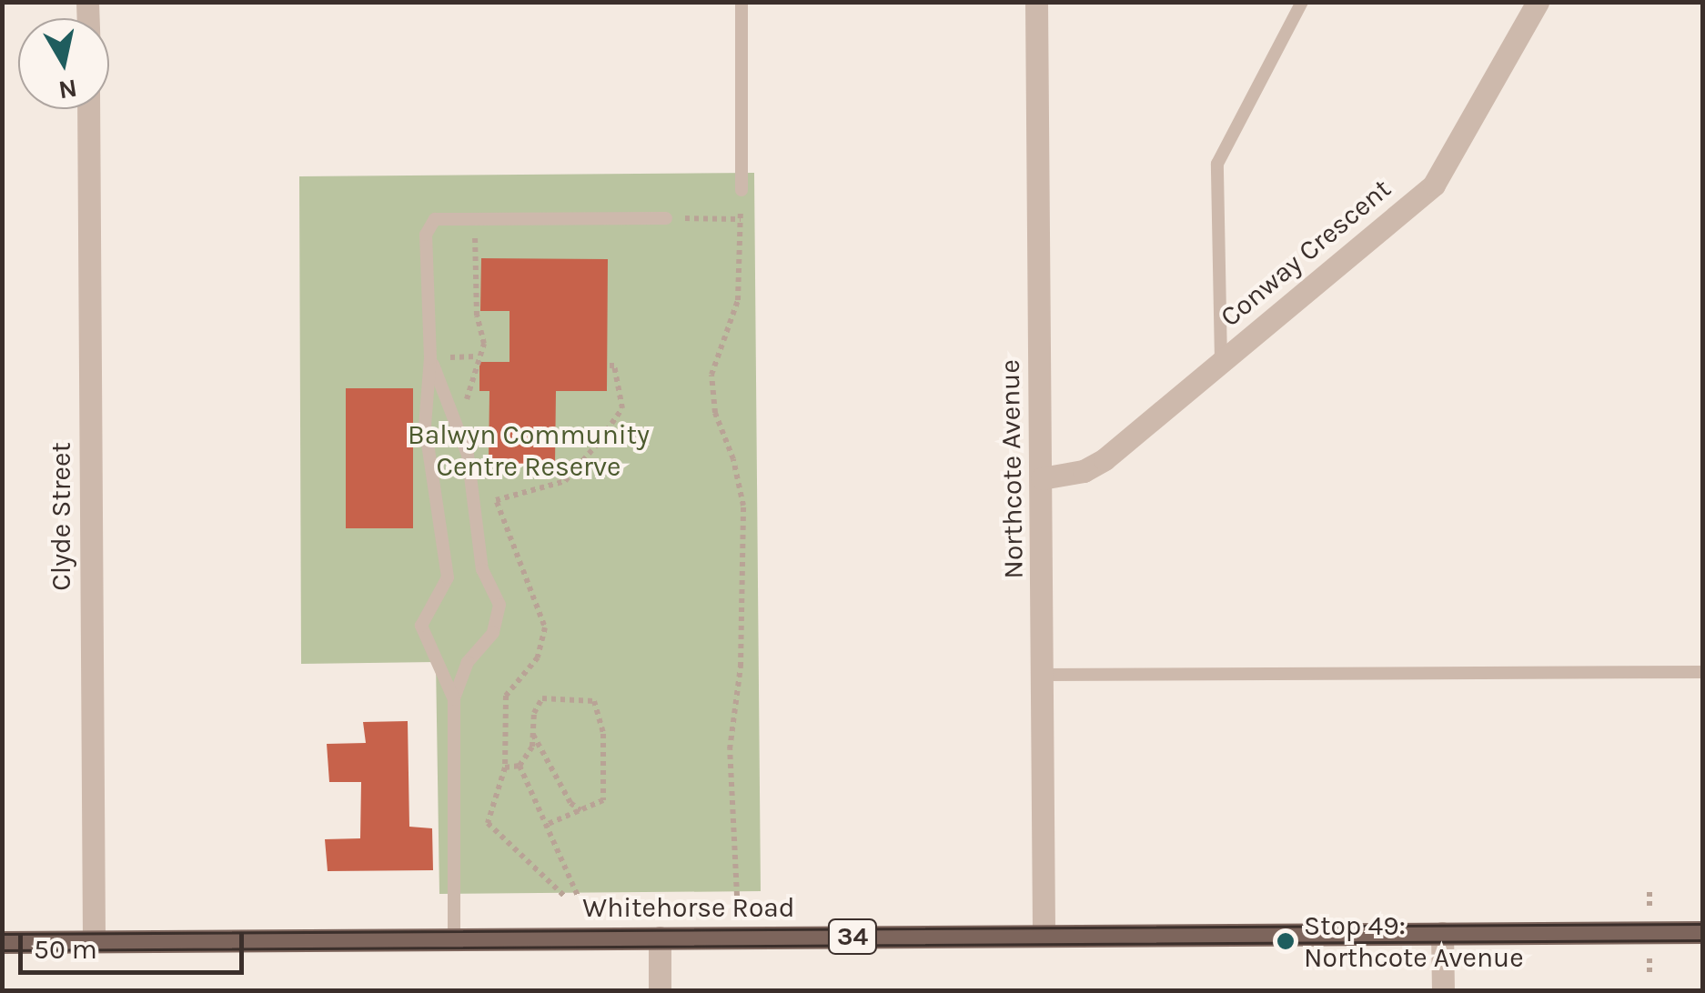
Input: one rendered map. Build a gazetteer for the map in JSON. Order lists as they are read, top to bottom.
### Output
{
  "streets": {
    "main road": ["Whitehorse Road", "34"],
    "street": ["Conway Crescent", "Northcote Avenue", "Clyde Street"]
  },
  "crossings": [
    ["Conway Crescent", "Northcote Avenue"],
    ["Northcote Avenue", "Whitehorse Road"],
    ["Clyde Street", "Whitehorse Road"]
  ],
  "parks": ["Balwyn Community Centre Reserve"],
  "places": ["Stop 49: Northcote Avenue"],
  "scale_bar": "50 m",
  "north": "bottom"
}
